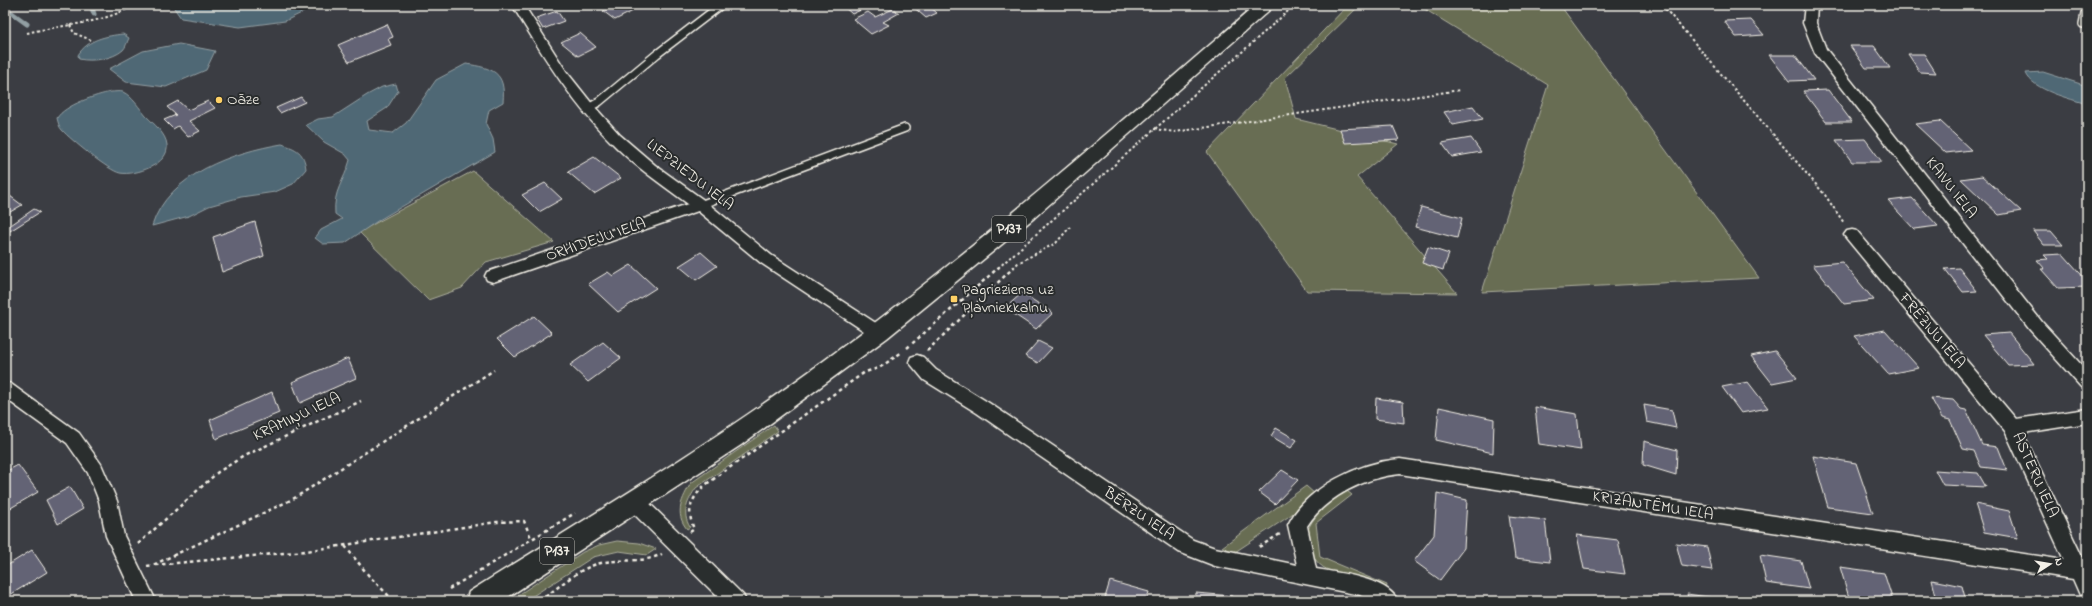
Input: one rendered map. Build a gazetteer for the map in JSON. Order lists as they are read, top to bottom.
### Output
{
  "streets": {
    "main road": ["P137"],
    "street": [
      "LIEPZIEDU IELA",
      "KAIVU IELA",
      "ORHIDEJU IELA",
      "FRĒZIJU IELA",
      "ASTERU IELA",
      "KRIZANTĒMU IELA",
      "BĒRZU IELA"
    ],
    "path": ["KRAMIŅU IELA"]
  },
  "crossings": [
    ["LIEPZIEDU IELA", "P137"],
    ["LIEPZIEDU IELA", "ORHIDEJU IELA"],
    ["FRĒZIJU IELA", "ASTERU IELA"],
    ["ASTERU IELA", "KRIZANTĒMU IELA"]
  ],
  "places": {
    "other": ["Oāze"],
    "transit": ["Pagrieziens uz Pļavniekkalnu"]
  },
  "north": "right"
}
